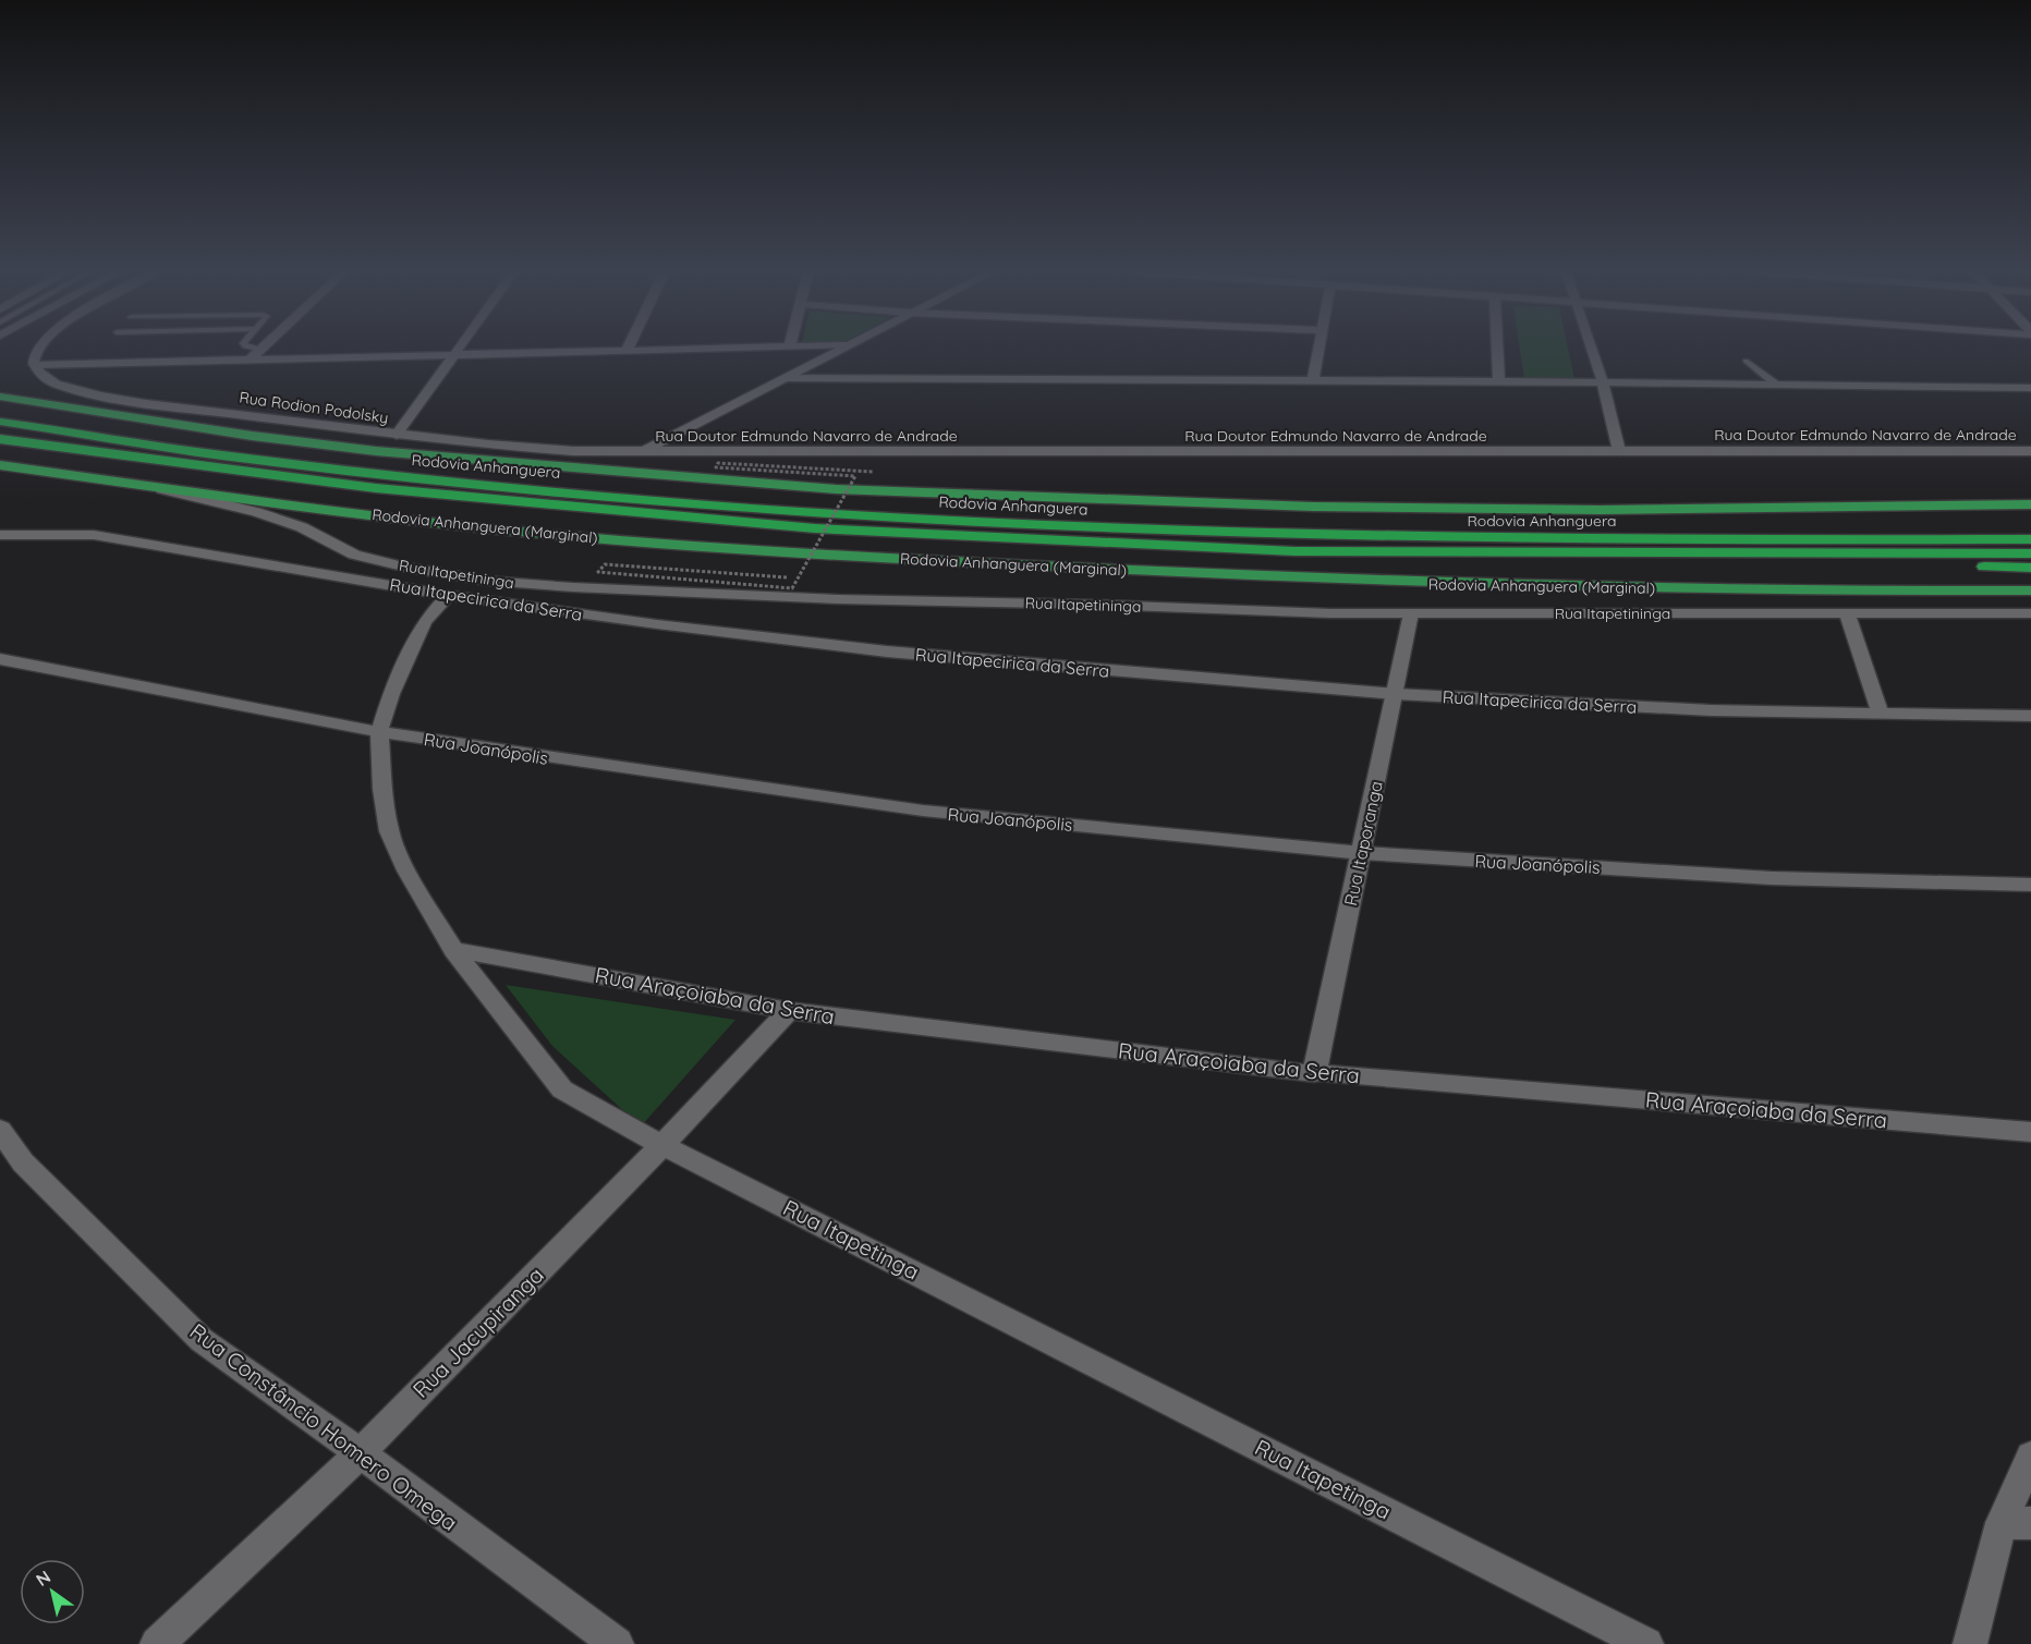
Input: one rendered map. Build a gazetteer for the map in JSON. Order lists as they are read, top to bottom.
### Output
{
  "streets": {
    "highway": ["Rodovia Anhanguera", "Rodovia Anhanguera (Marginal)"],
    "street": [
      "Rua Rodion Podolsky",
      "Rua Doutor Edmundo Navarro de Andrade",
      "Rua Itapetininga",
      "Rua Itapecirica da Serra",
      "Rua Joanópolis",
      "Rua Itaporanga",
      "Rua Araçoiaba da Serra",
      "Rua Itapetinga",
      "Rua Jacupiranga",
      "Rua Constâncio Homero Omega"
    ]
  },
  "crossings": [
    ["Rua Rodion Podolsky", "Rua Doutor Edmundo Navarro de Andrade"],
    ["Rodovia Anhanguera (Marginal)", "Rua Itapetininga"],
    ["Rua Itapetininga", "Rua Itaporanga"],
    ["Rua Itapecirica da Serra", "Rua Itaporanga"],
    ["Rua Itapecirica da Serra", "Rua Itapetinga"],
    ["Rua Joanópolis", "Rua Itaporanga"],
    ["Rua Joanópolis", "Rua Itapetinga"],
    ["Rua Itaporanga", "Rua Araçoiaba da Serra"],
    ["Rua Araçoiaba da Serra", "Rua Itapetinga"],
    ["Rua Araçoiaba da Serra", "Rua Jacupiranga"],
    ["Rua Itapetinga", "Rua Jacupiranga"],
    ["Rua Jacupiranga", "Rua Constâncio Homero Omega"]
  ],
  "north": "top left"
}
